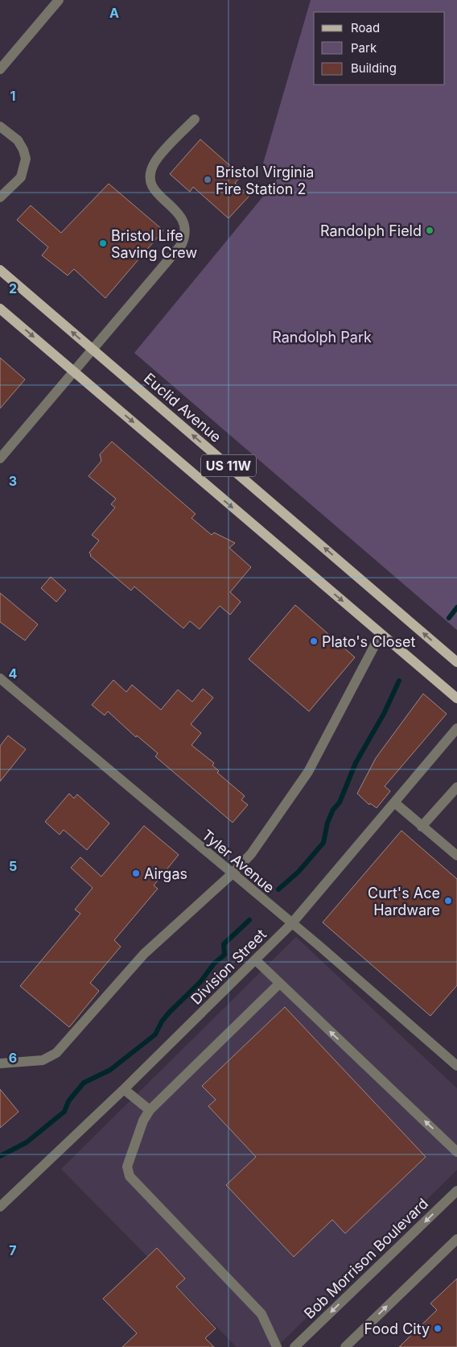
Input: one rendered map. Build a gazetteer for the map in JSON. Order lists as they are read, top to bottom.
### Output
{
  "streets": {
    "main road": ["Euclid Avenue", "US 11W"],
    "street": ["Tyler Avenue", "Division Street", "Bob Morrison Boulevard"]
  },
  "crossings": [
    ["Tyler Avenue", "Division Street"]
  ],
  "parks": ["Randolph Park"],
  "places": [
    "Bristol Virginia Fire Station 2",
    "Randolph Field",
    "Bristol Life Saving Crew",
    "Plato's Closet",
    "Airgas",
    "Curt's Ace Hardware",
    "Food City"
  ],
  "legend": ["Road", "Park", "Building"],
  "grid": {
    "columns": ["A"],
    "rows": [
      "1",
      "2",
      "3",
      "4",
      "5",
      "6",
      "7"
    ]
  }
}
